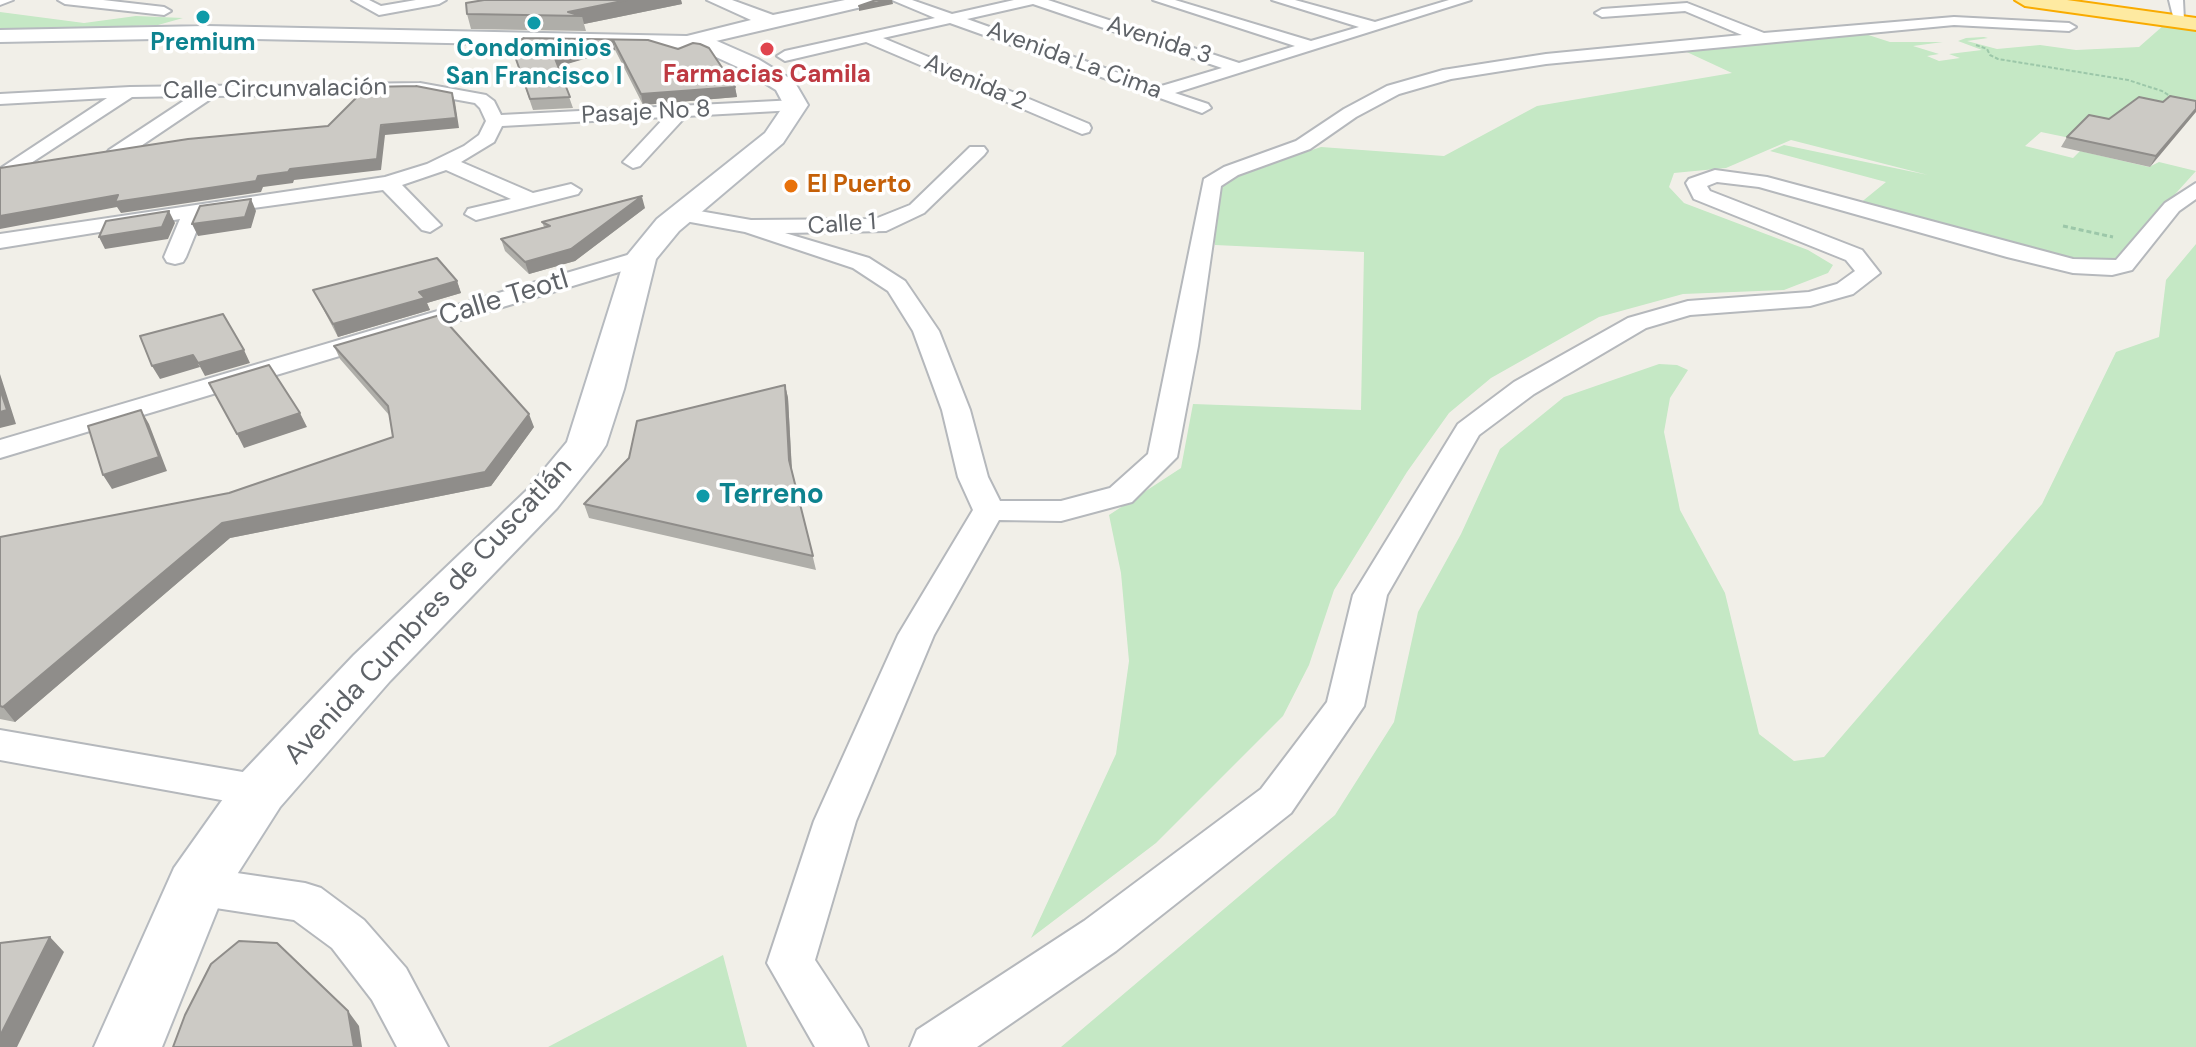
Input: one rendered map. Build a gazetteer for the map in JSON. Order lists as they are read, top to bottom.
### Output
{
  "streets": {
    "main road": ["Avenida Cumbres de Cuscatlán"],
    "street": [
      "Avenida 3",
      "Avenida La Cima",
      "Avenida 2",
      "Calle Circunvalación",
      "Pasaje No 8",
      "Calle 1",
      "Calle Teotl"
    ]
  },
  "crossings": [
    ["Calle Circunvalación", "Pasaje No 8"],
    ["Pasaje No 8", "Avenida Cumbres de Cuscatlán"],
    ["Calle 1", "Avenida Cumbres de Cuscatlán"],
    ["Calle Teotl", "Avenida Cumbres de Cuscatlán"]
  ],
  "places": [
    "Premium",
    "Condominios San Francisco I",
    "Farmacias Camila",
    "El Puerto",
    "Terreno"
  ]
}
